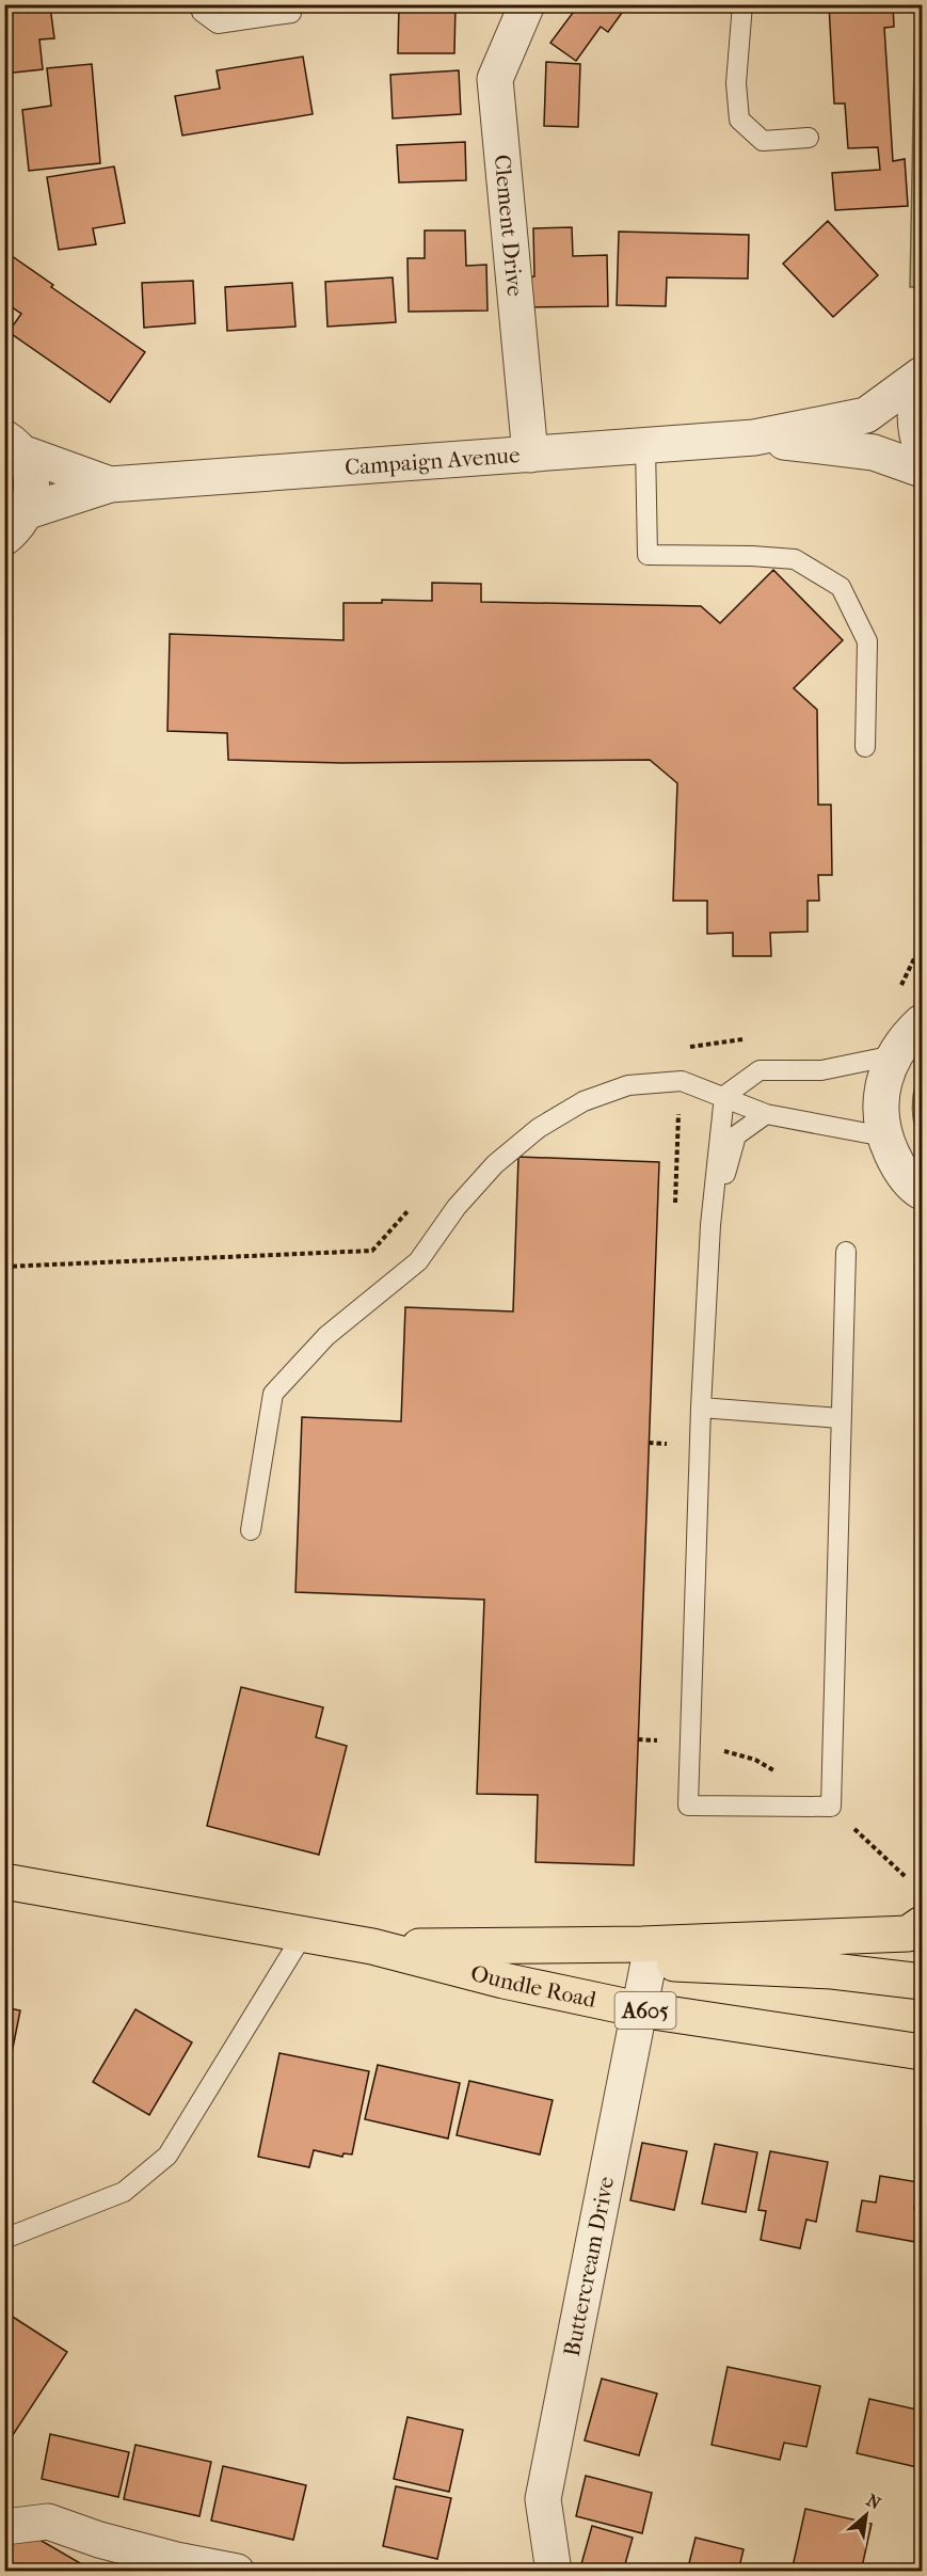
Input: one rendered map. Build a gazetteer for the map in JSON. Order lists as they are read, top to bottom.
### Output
{
  "streets": {
    "main road": ["Oundle Road", "A605"],
    "street": ["Clement Drive", "Campaign Avenue", "Buttercream Drive"]
  },
  "crossings": [
    ["Clement Drive", "Campaign Avenue"],
    ["Oundle Road", "Buttercream Drive"]
  ],
  "north": "top right"
}
